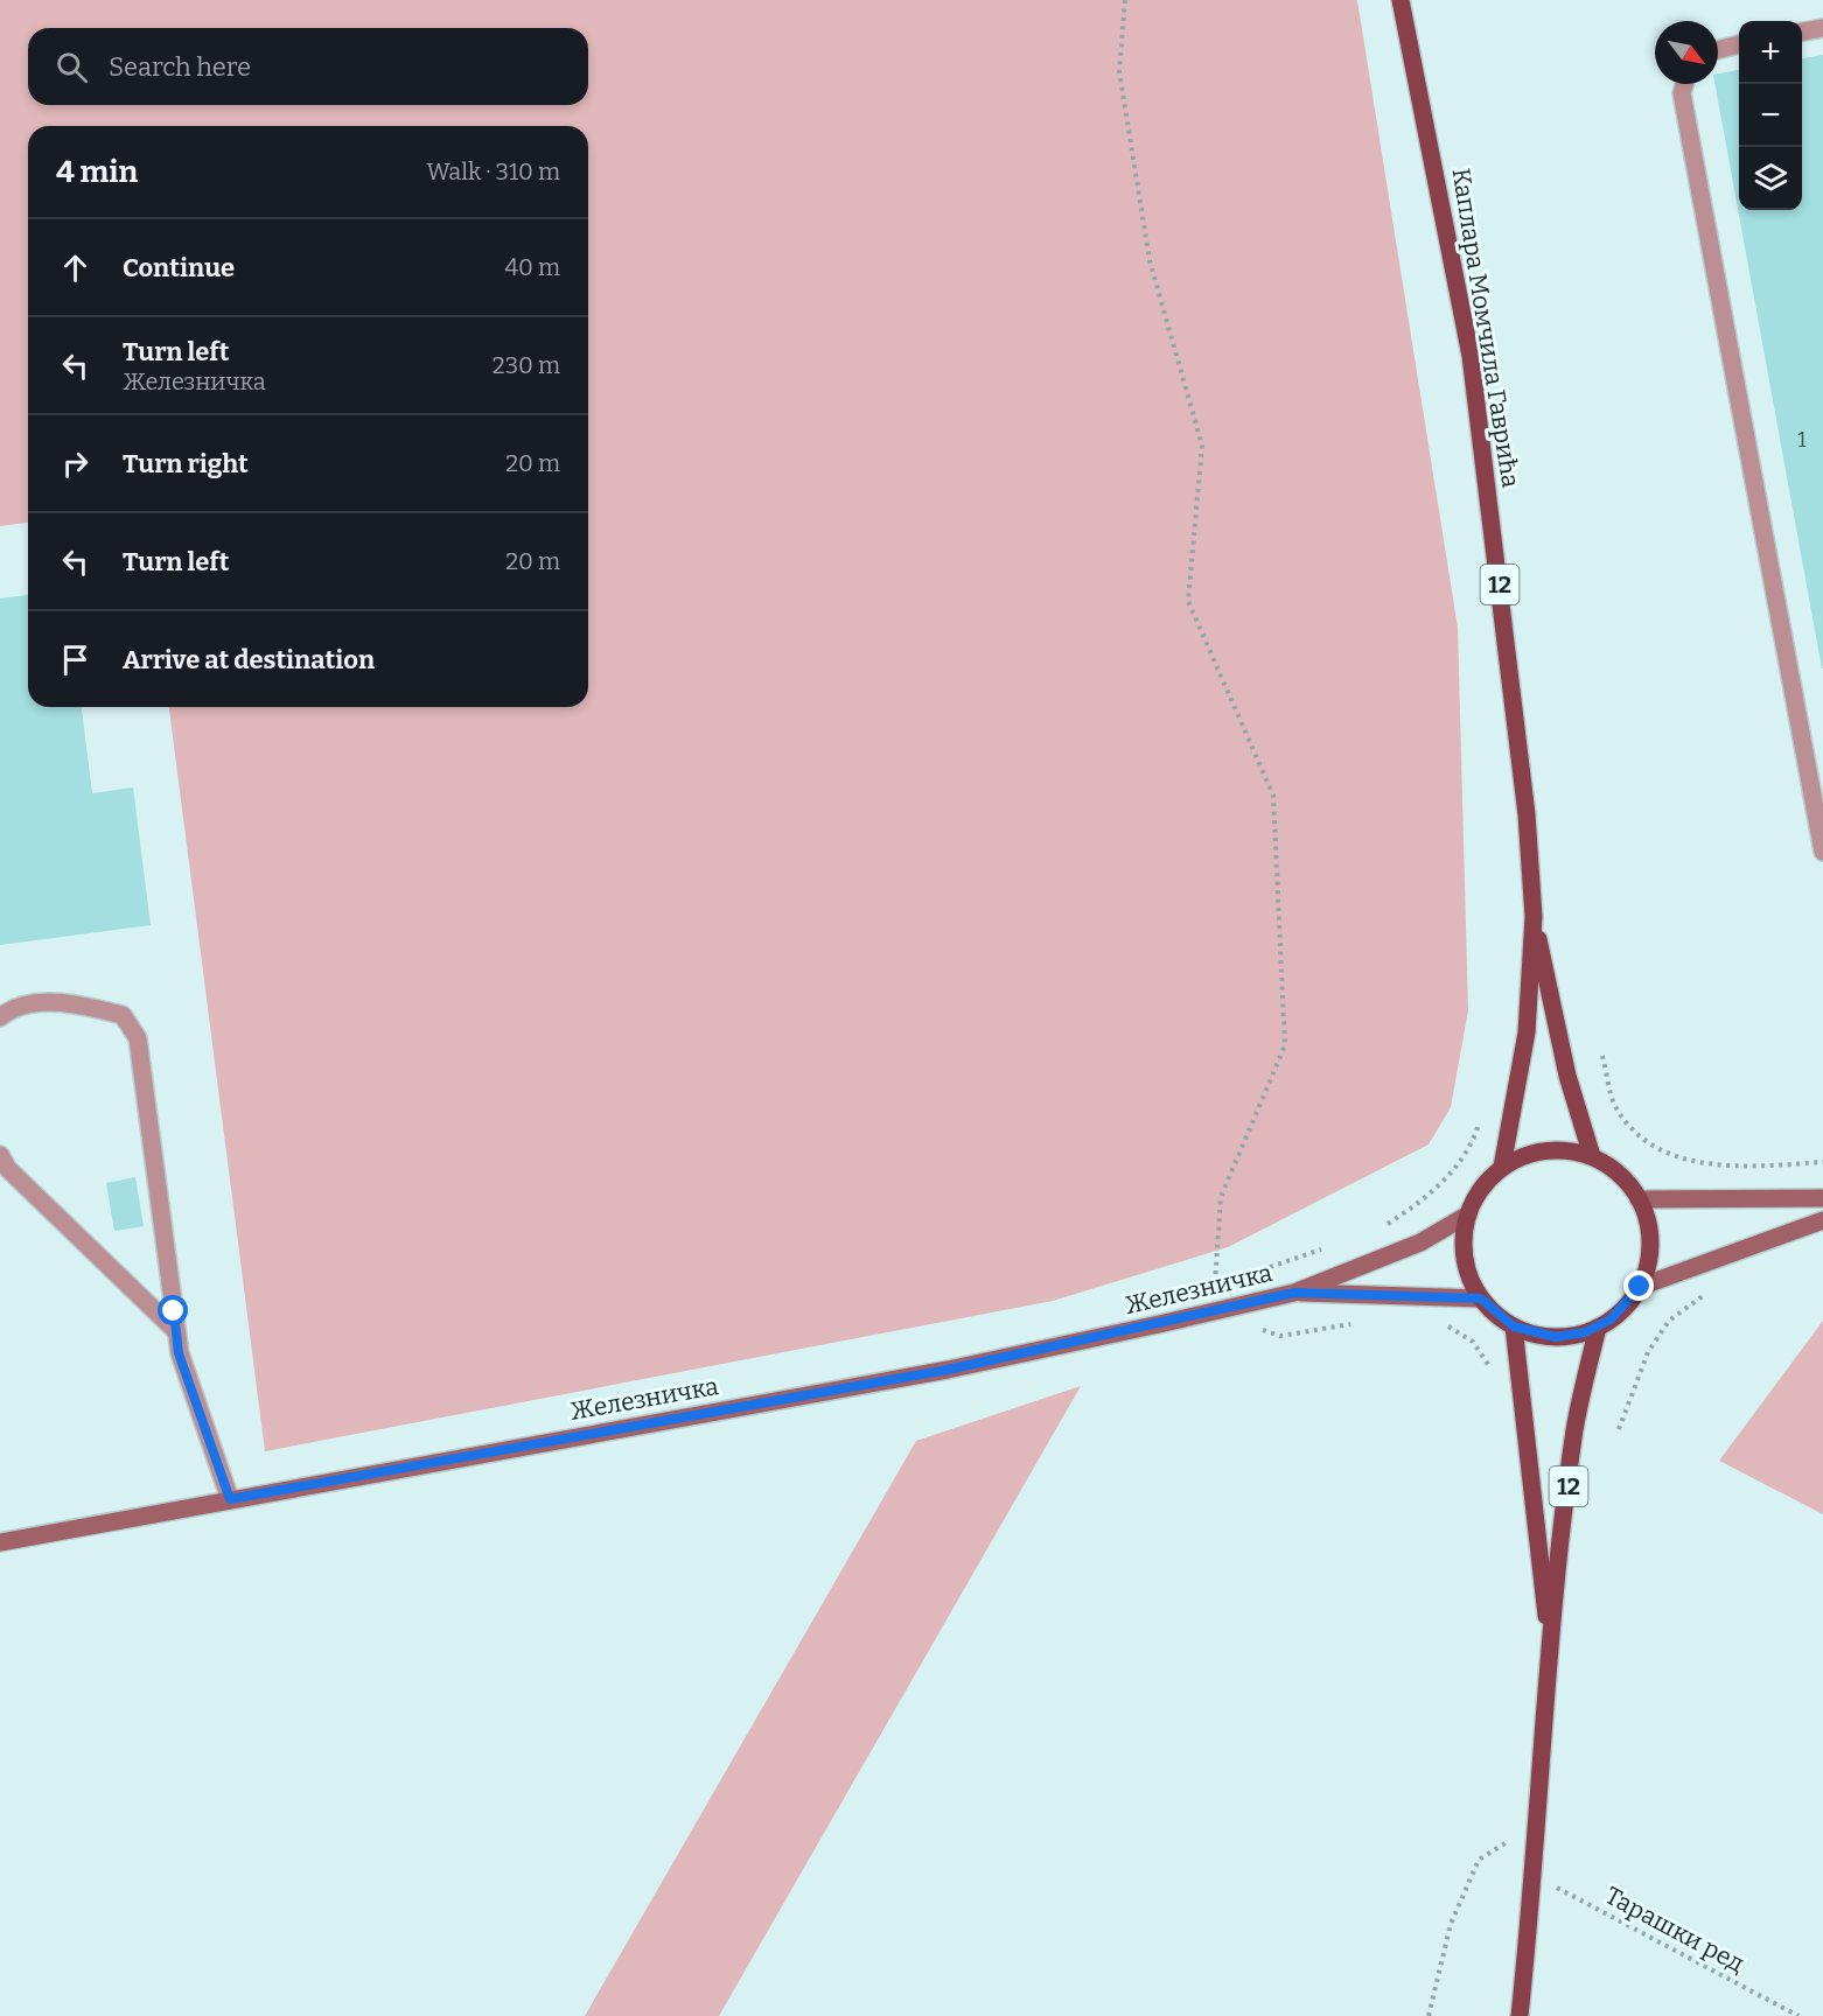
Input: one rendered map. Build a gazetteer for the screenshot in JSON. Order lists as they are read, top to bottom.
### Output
{
  "streets": {
    "main road": ["Каплара Момчила Гаврића", "12"],
    "street": ["Железничка"],
    "path": ["Тарашки ред"]
  },
  "crossings": [
    ["Каплара Момчила Гаврића", "12"],
    ["Каплара Момчила Гаврића", "Железничка"],
    ["12", "Железничка"],
    ["12", "Тарашки ред"]
  ],
  "house_numbers": ["1"],
  "north": "bottom right",
  "page": {
    "map_buttons": ["+", "−"],
    "search": "Search here",
    "heading": ["4 min", "Walk · 310 m"],
    "list": [
      ["Continue", "40 m"],
      ["Turn left", "Железничка", "230 m"],
      ["Turn right", "20 m"],
      ["Turn left", "20 m"],
      "Arrive at destination"
    ]
  }
}
